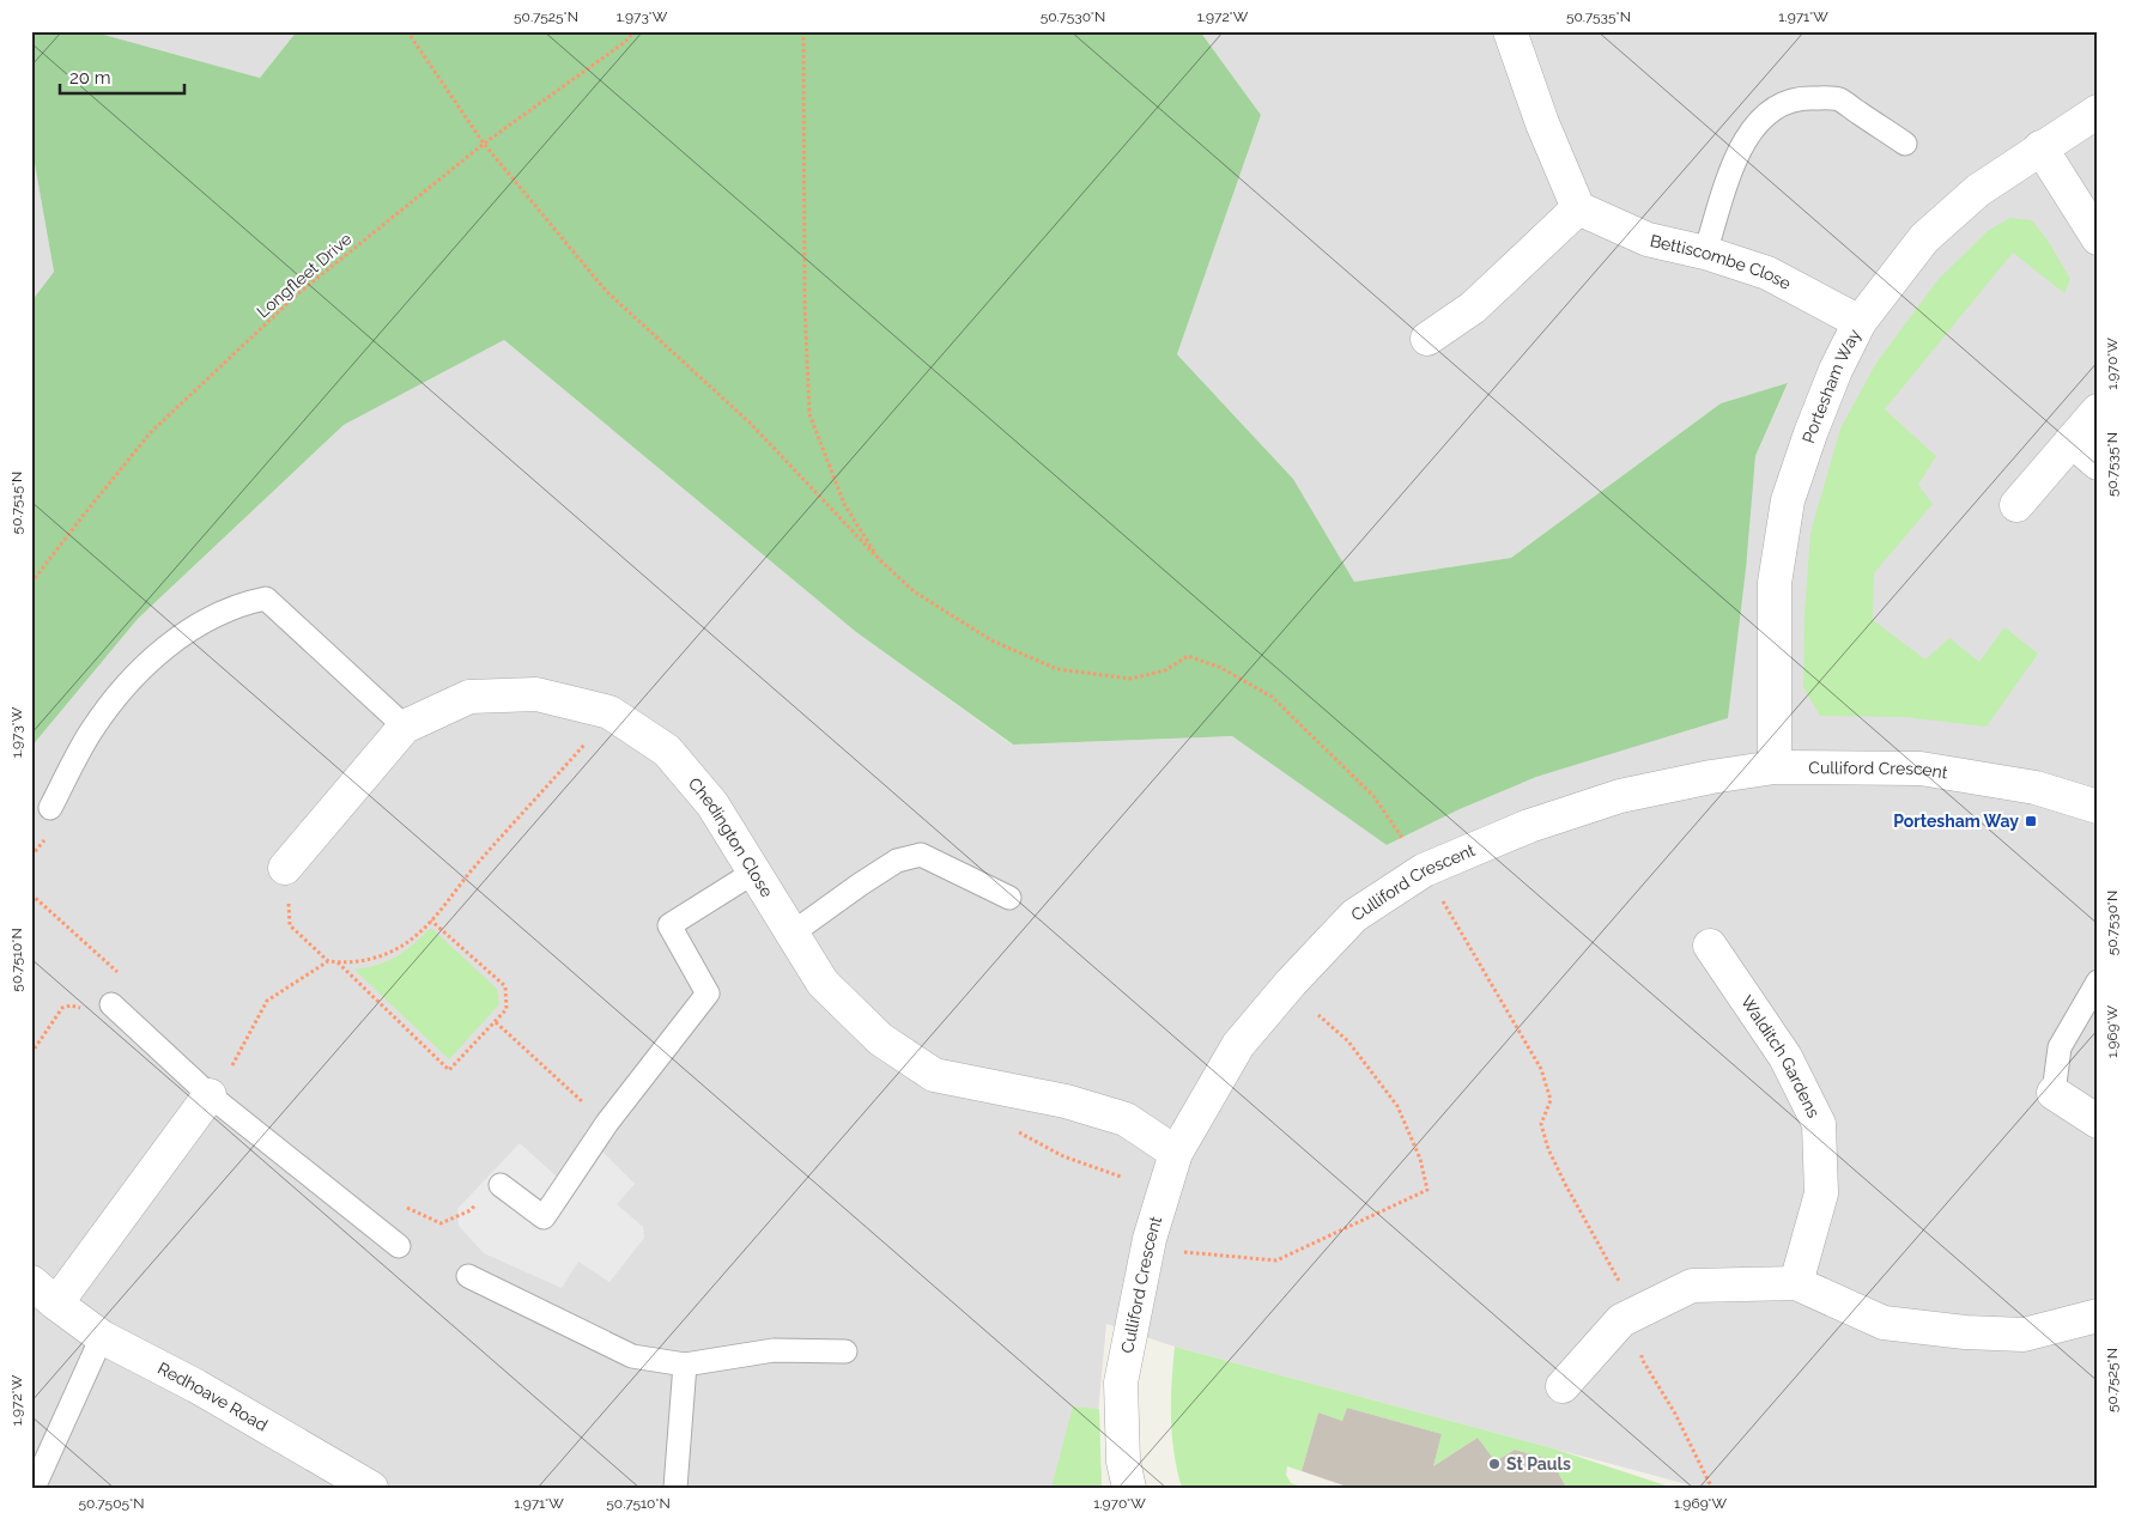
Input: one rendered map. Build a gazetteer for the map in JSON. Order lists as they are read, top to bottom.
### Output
{
  "streets": {
    "street": [
      "Bettiscombe Close",
      "Portesham Way",
      "Culliford Crescent",
      "Chedington Close",
      "Walditch Gardens",
      "Redhoave Road"
    ],
    "path": ["Longfleet Drive"]
  },
  "crossings": [
    ["Bettiscombe Close", "Portesham Way"],
    ["Portesham Way", "Culliford Crescent"],
    ["Culliford Crescent", "Chedington Close"]
  ],
  "places": {
    "transit": ["Portesham Way"],
    "other": ["St Pauls"]
  },
  "scale_bar": "20 m",
  "coordinates": [
    "50.7525°N",
    "1.973°W",
    "50.7530°N",
    "1.972°W",
    "50.7535°N",
    "1.971°W",
    "1.970°W",
    "50.7515°N",
    "50.7510°N",
    "1.969°W",
    "50.7505°N"
  ]
}
